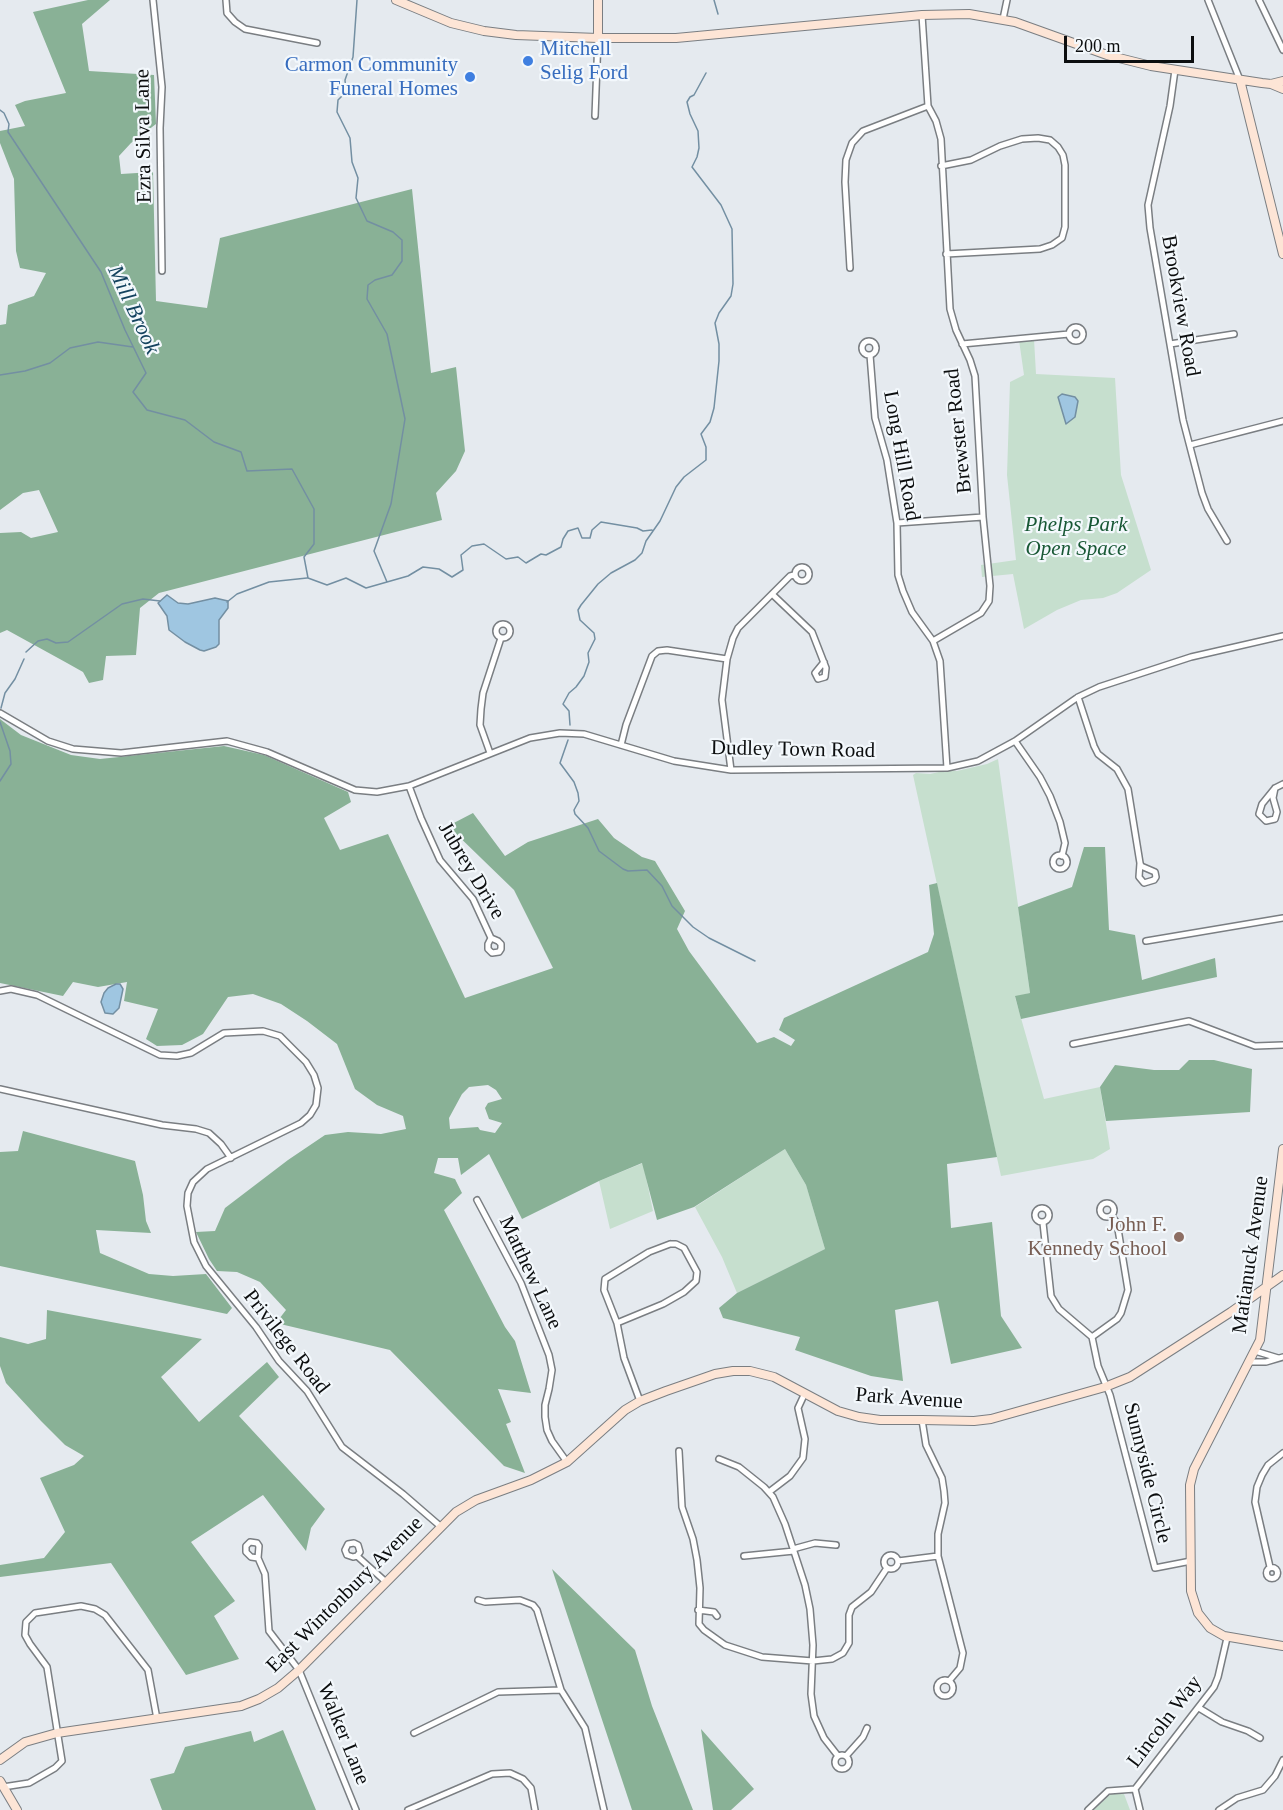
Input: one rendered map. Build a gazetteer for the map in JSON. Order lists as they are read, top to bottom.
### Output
{
  "streets": {
    "main road": ["Matianuck Avenue", "Park Avenue", "East Wintonbury Avenue"],
    "street": [
      "Ezra Silva Lane",
      "Brookview Road",
      "Brewster Road",
      "Long Hill Road",
      "Dudley Town Road",
      "Jubrey Drive",
      "Matthew Lane",
      "Privilege Road",
      "Sunnyside Circle",
      "Lincoln Way",
      "Walker Lane"
    ]
  },
  "crossings": [
    ["Brewster Road", "Long Hill Road"],
    ["Long Hill Road", "Dudley Town Road"],
    ["Dudley Town Road", "Jubrey Drive"],
    ["Matianuck Avenue", "Park Avenue"],
    ["Matianuck Avenue", "Sunnyside Circle"],
    ["Matianuck Avenue", "Lincoln Way"],
    ["Matthew Lane", "Park Avenue"],
    ["Privilege Road", "East Wintonbury Avenue"],
    ["Park Avenue", "Sunnyside Circle"],
    ["Park Avenue", "East Wintonbury Avenue"],
    ["East Wintonbury Avenue", "Walker Lane"]
  ],
  "water": ["Mill Brook"],
  "parks": ["Phelps Park Open Space"],
  "places": ["Mitchell Selig Ford", "Carmon Community Funeral Homes", "John F. Kennedy School"],
  "scale_bar": "200 m"
}
